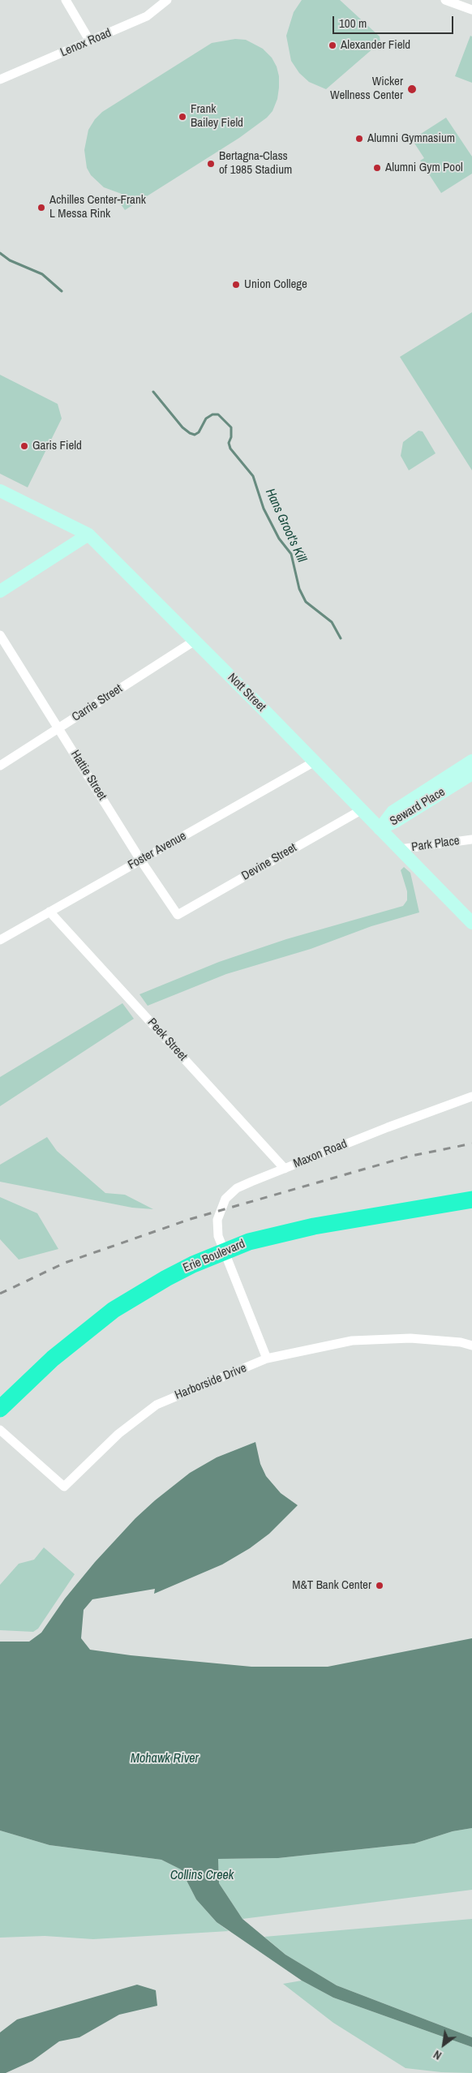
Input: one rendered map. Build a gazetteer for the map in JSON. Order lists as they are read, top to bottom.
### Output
{
  "streets": {
    "highway": ["Erie Boulevard"],
    "main road": ["Nott Street", "Seward Place"],
    "street": [
      "Lenox Road",
      "Carrie Street",
      "Hattie Street",
      "Park Place",
      "Foster Avenue",
      "Devine Street",
      "Peek Street",
      "Maxon Road",
      "Harborside Drive"
    ]
  },
  "crossings": [
    ["Nott Street", "Carrie Street"],
    ["Nott Street", "Seward Place"],
    ["Nott Street", "Park Place"],
    ["Nott Street", "Foster Avenue"],
    ["Nott Street", "Devine Street"],
    ["Carrie Street", "Hattie Street"],
    ["Hattie Street", "Foster Avenue"],
    ["Hattie Street", "Devine Street"],
    ["Foster Avenue", "Peek Street"],
    ["Peek Street", "Maxon Road"],
    ["Maxon Road", "Erie Boulevard"],
    ["Maxon Road", "Harborside Drive"]
  ],
  "water": ["Hans Groot's Kill", "Mohawk River", "Collins Creek"],
  "places": [
    "Alexander Field",
    "Wicker Wellness Center",
    "Frank Bailey Field",
    "Alumni Gymnasium",
    "Bertagna-Class of 1985 Stadium",
    "Alumni Gym Pool",
    "Achilles Center-Frank L Messa Rink",
    "Union College",
    "Garis Field",
    "M&T Bank Center"
  ],
  "scale_bar": "100 m",
  "north": "bottom left"
}
